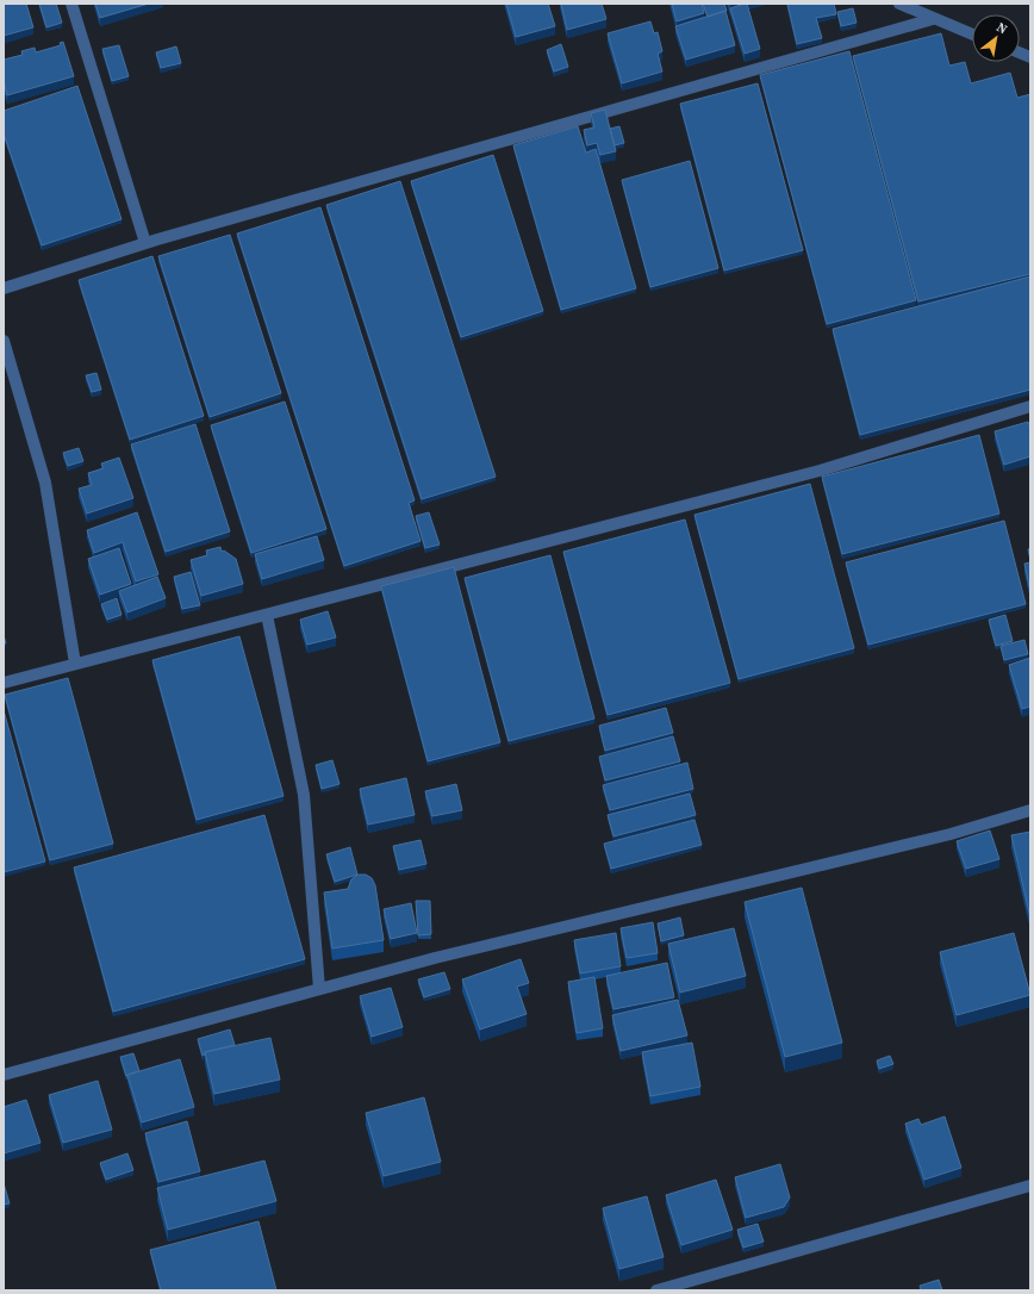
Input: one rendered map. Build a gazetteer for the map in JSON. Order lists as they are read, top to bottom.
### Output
{
  "north": "top right"
}
